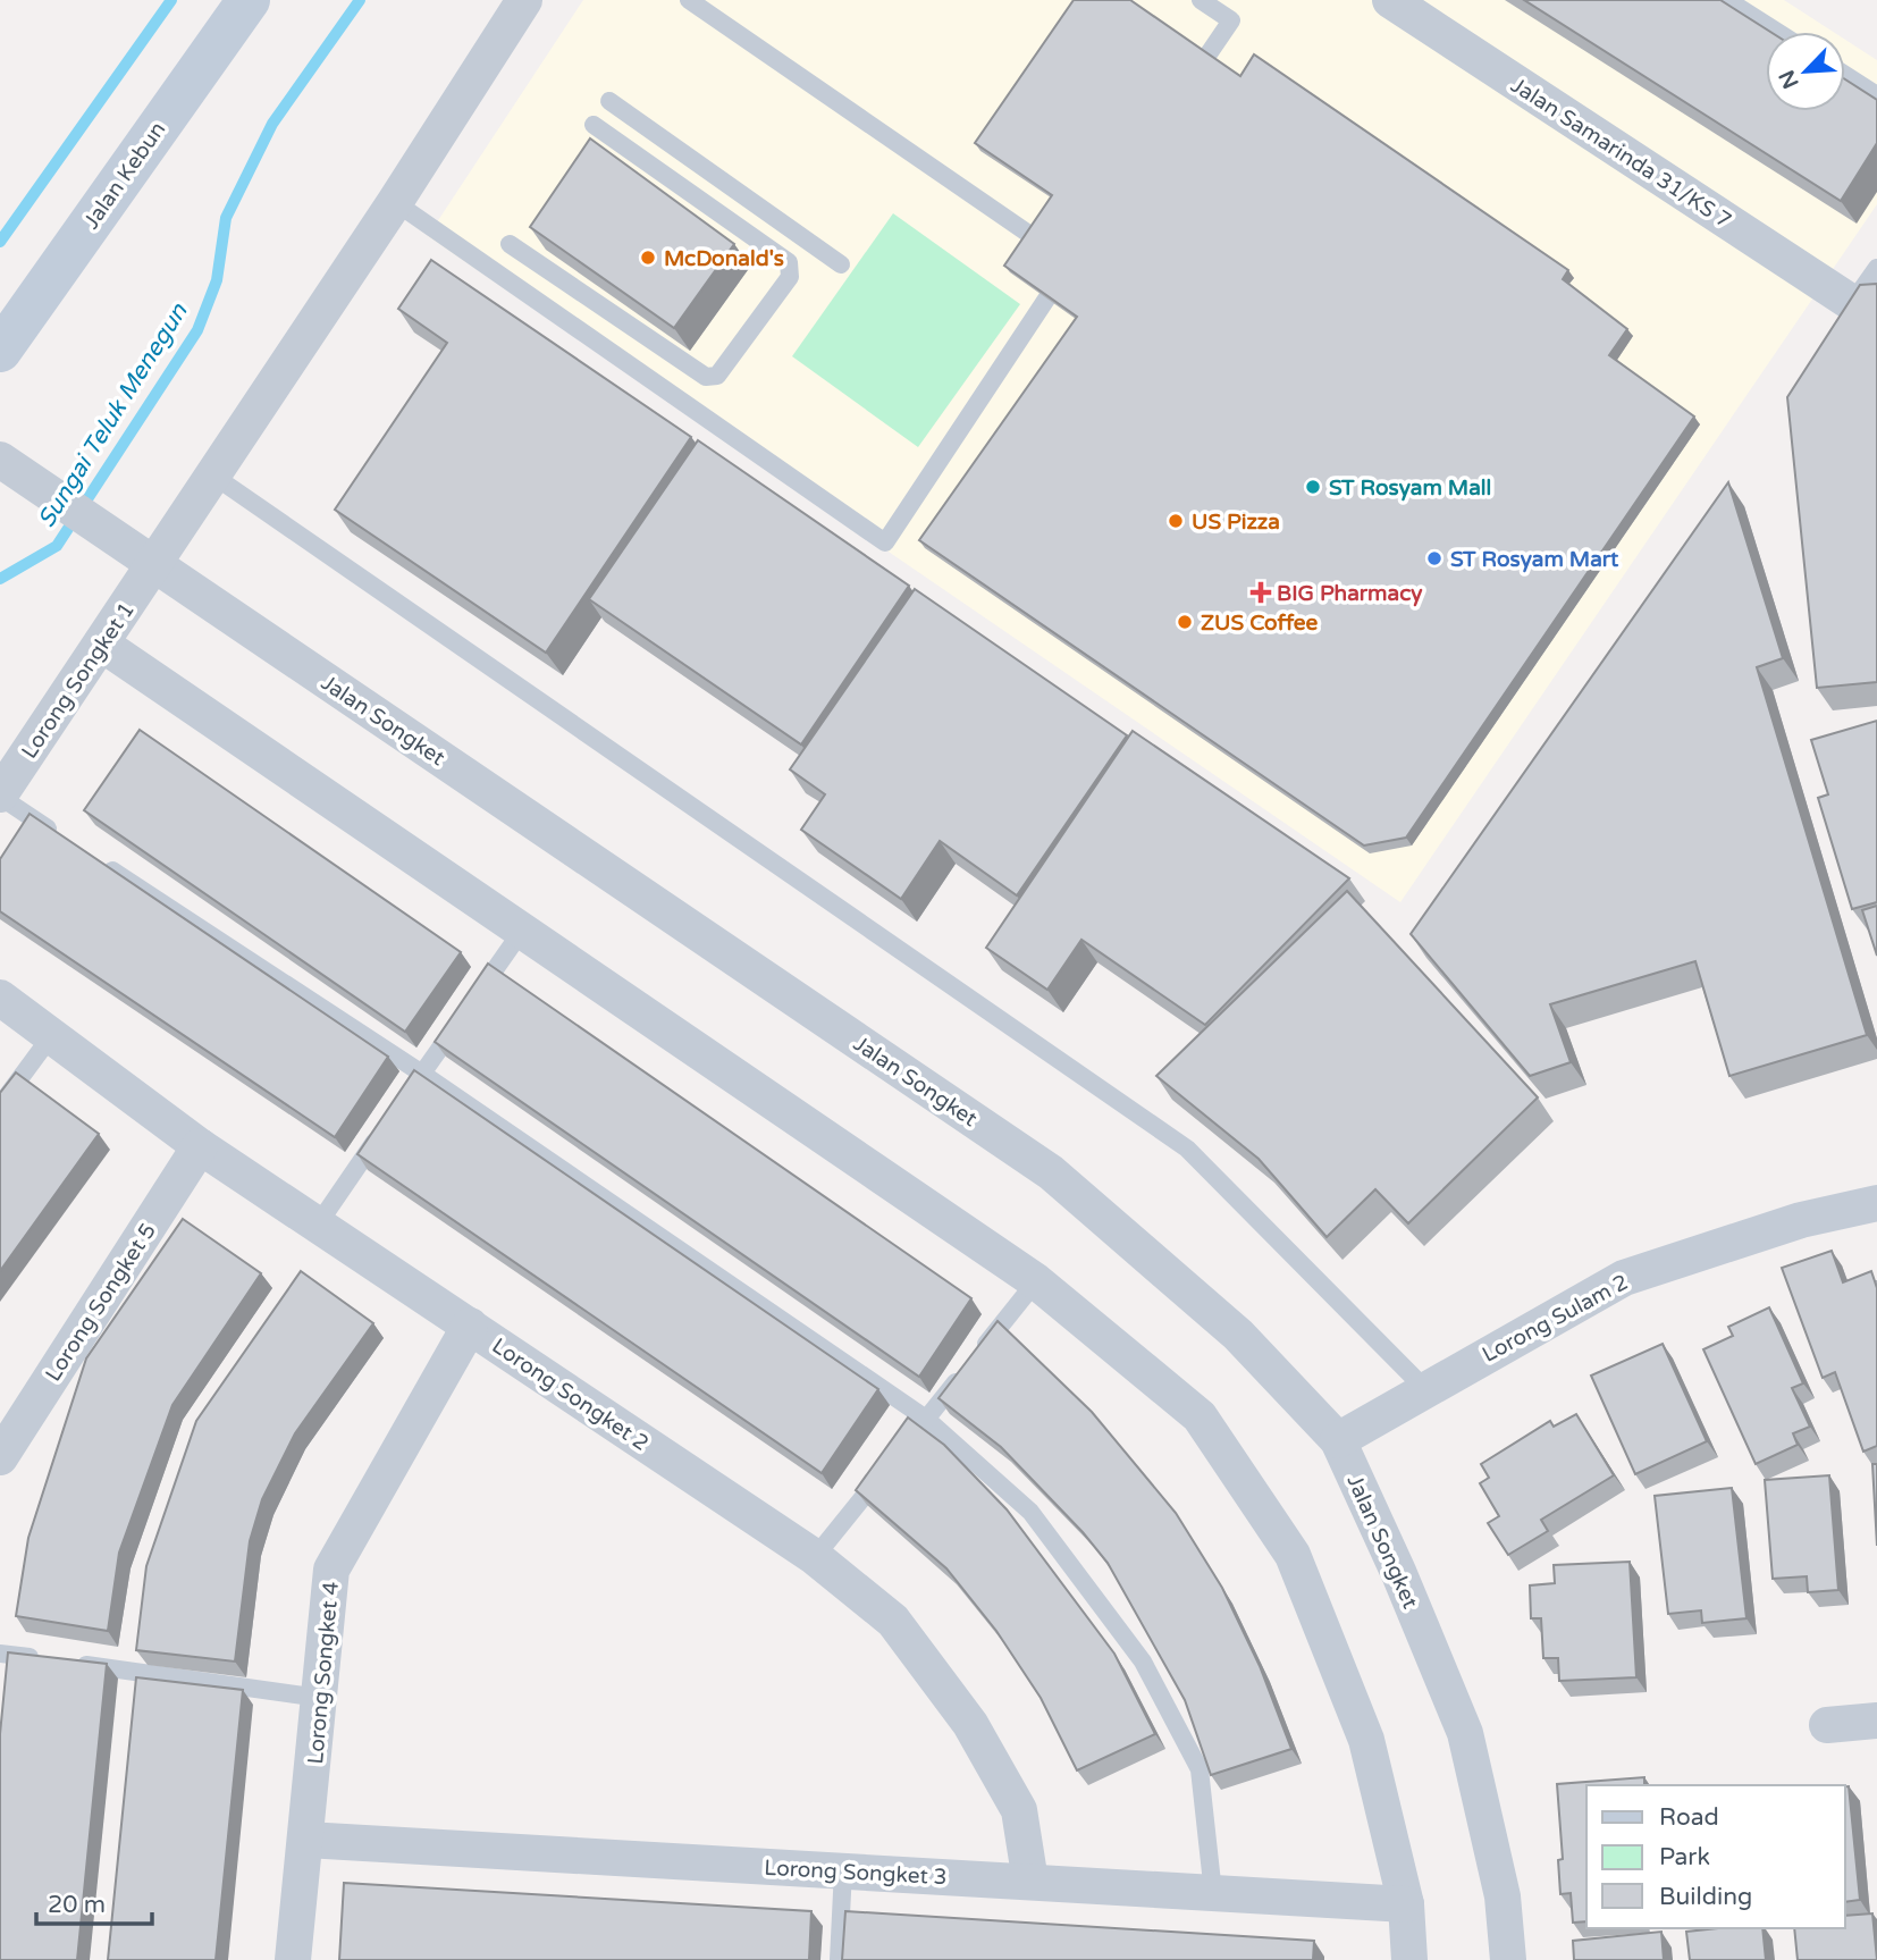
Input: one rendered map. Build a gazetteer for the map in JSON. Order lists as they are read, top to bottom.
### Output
{
  "streets": {
    "main road": ["Jalan Kebun"],
    "street": [
      "Jalan Samarinda 31/KS 7",
      "Lorong Songket 1",
      "Jalan Songket",
      "Lorong Songket 5",
      "Lorong Sulam 2",
      "Lorong Songket 2",
      "Lorong Songket 4",
      "Lorong Songket 3"
    ]
  },
  "crossings": [
    ["Lorong Songket 1", "Jalan Songket"],
    ["Jalan Songket", "Lorong Sulam 2"],
    ["Lorong Songket 5", "Lorong Songket 2"],
    ["Lorong Songket 2", "Lorong Songket 4"],
    ["Lorong Songket 2", "Lorong Songket 3"],
    ["Lorong Songket 4", "Lorong Songket 3"]
  ],
  "water": ["Sungai Teluk Menegun"],
  "places": {
    "other": [
      "McDonald's",
      "ST Rosyam Mall",
      "US Pizza",
      "ST Rosyam Mart",
      "ZUS Coffee"
    ],
    "health": ["BIG Pharmacy"]
  },
  "legend": ["Road", "Park", "Building"],
  "scale_bar": "20 m",
  "north": "bottom left"
}
